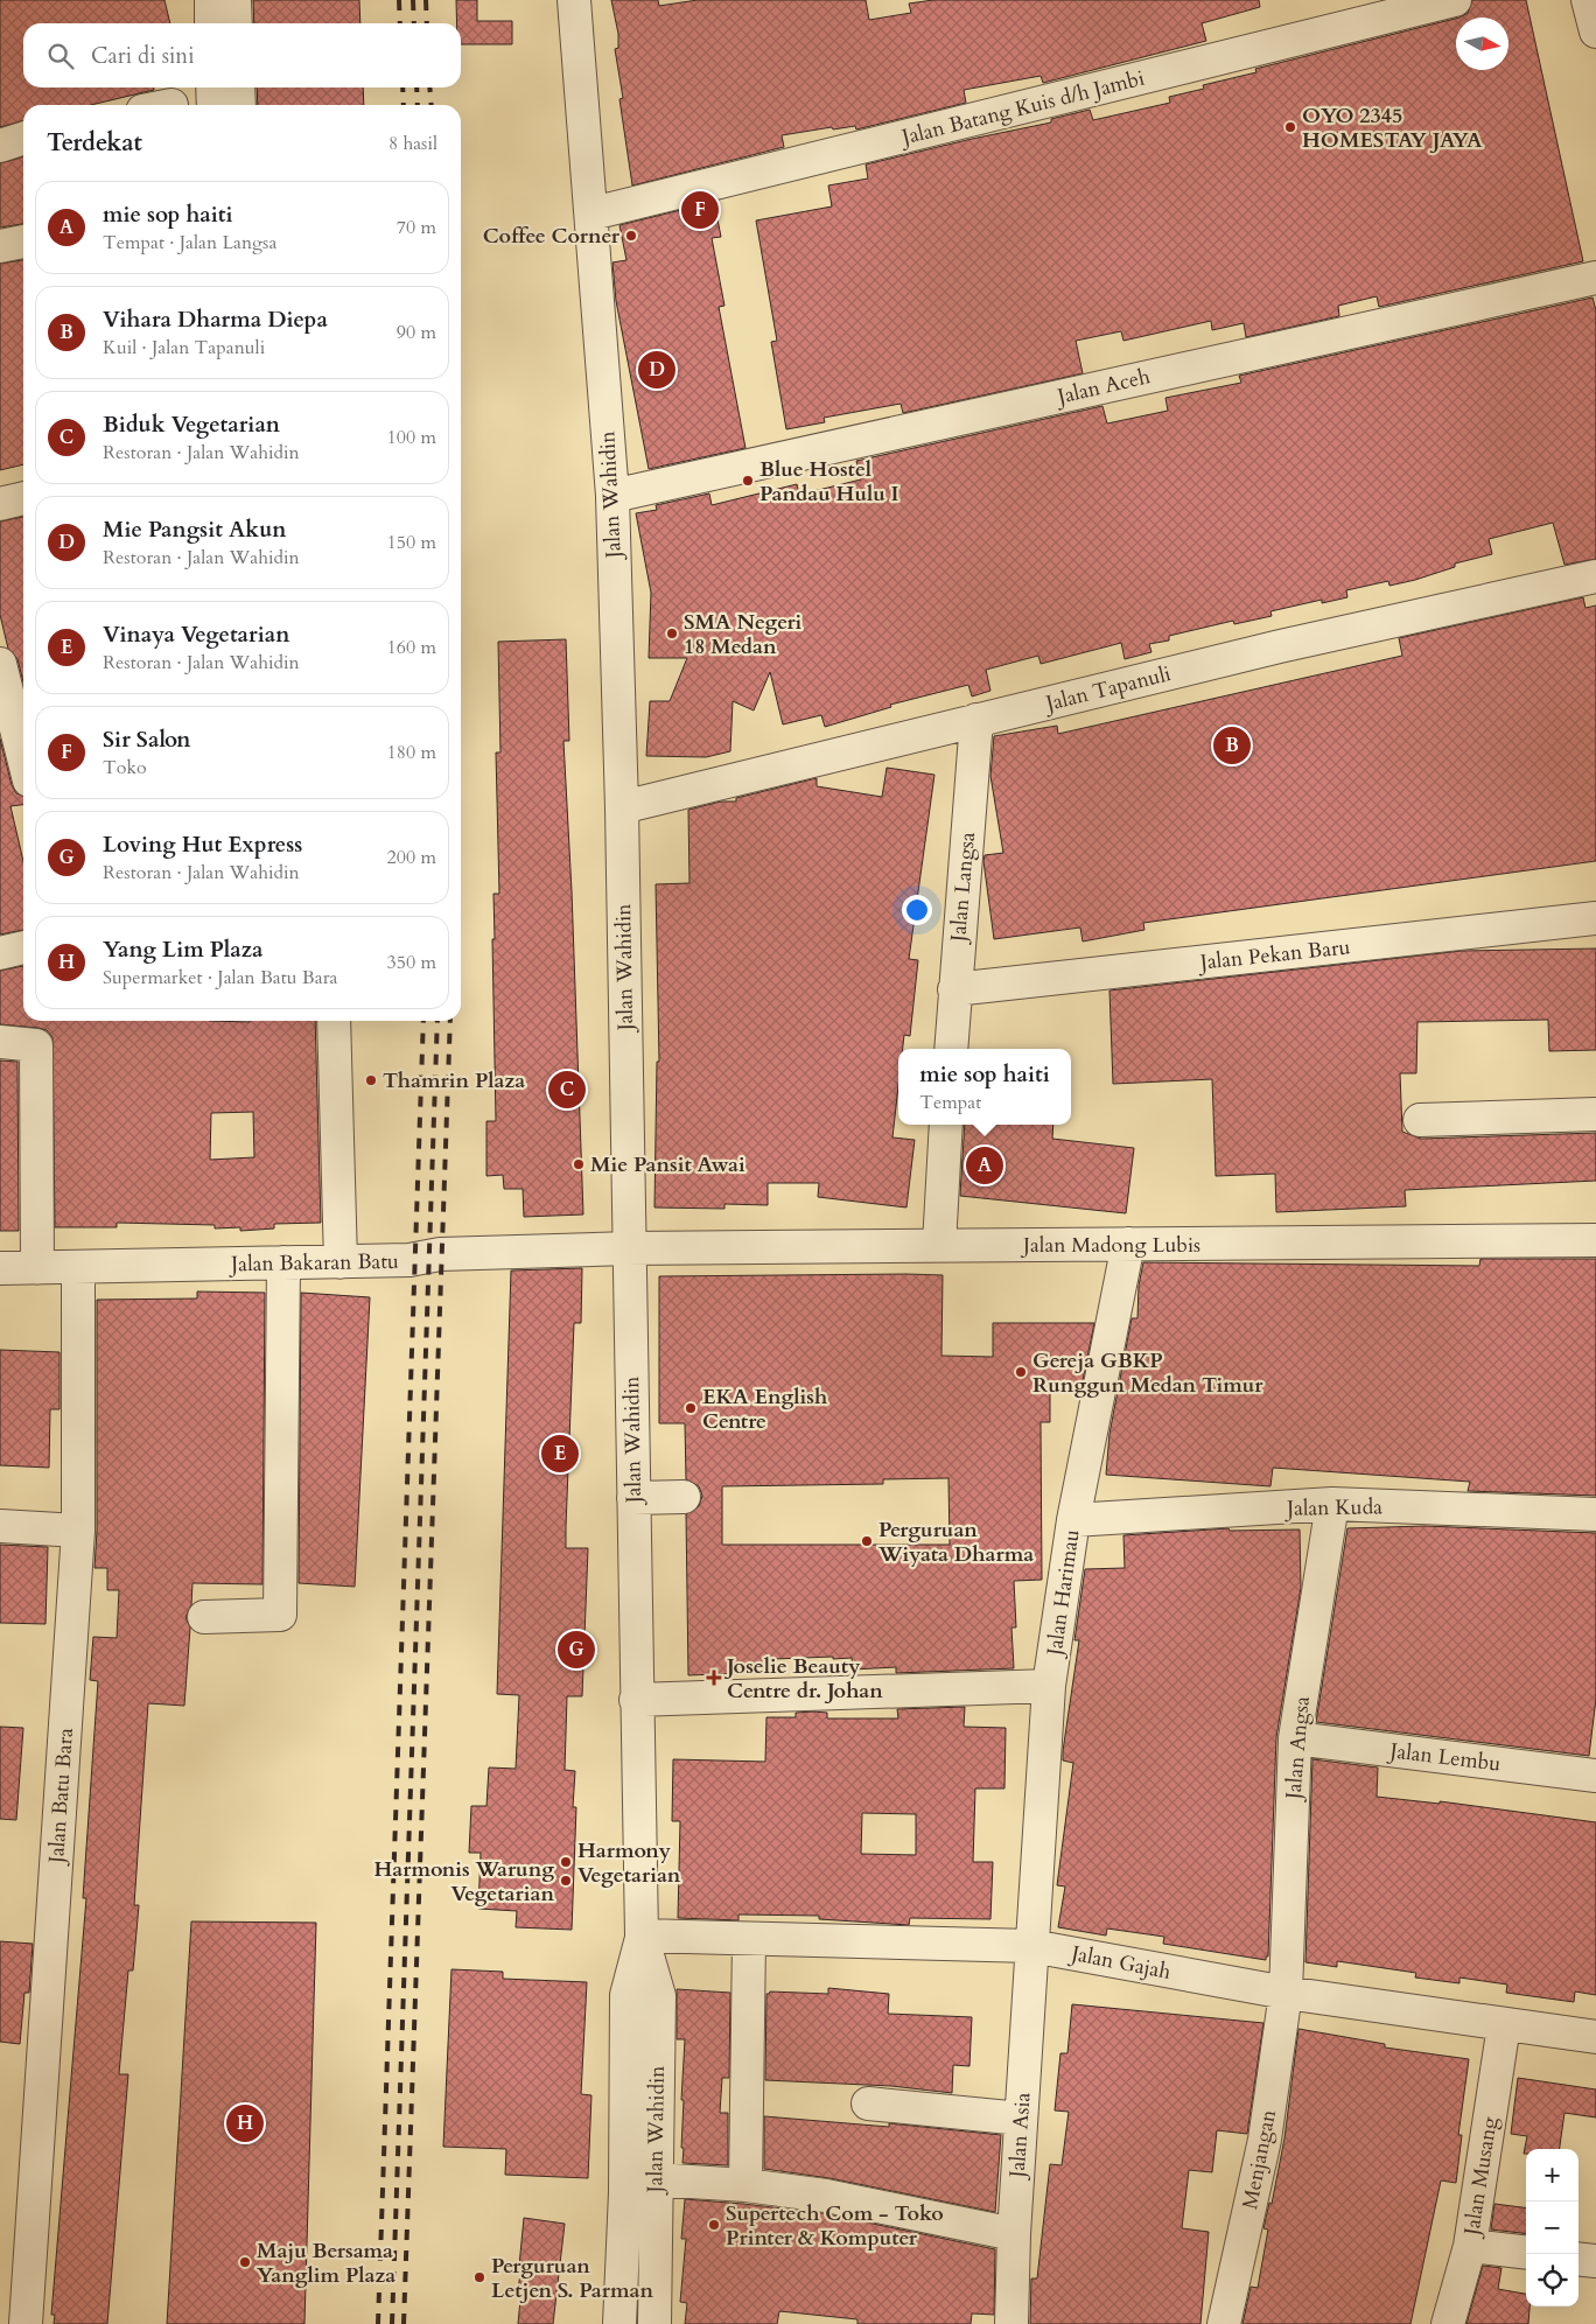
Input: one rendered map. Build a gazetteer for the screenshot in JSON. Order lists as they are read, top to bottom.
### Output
{
  "streets": {
    "street": [
      "Jalan Batang Kuis d/h Jambi",
      "Jalan Aceh",
      "Jalan Wahidin",
      "Jalan Tapanuli",
      "Jalan Langsa",
      "Jalan Pekan Baru",
      "Jalan Madong Lubis",
      "Jalan Bakaran Batu",
      "Jalan Kuda",
      "Jalan Harimau",
      "Jalan Angsa",
      "Jalan Lembu",
      "Jalan Batu Bara",
      "Jalan Gajah",
      "Jalan Asia",
      "Menjangan",
      "Jalan Musang"
    ]
  },
  "crossings": [
    ["Jalan Batang Kuis d/h Jambi", "Jalan Wahidin"],
    ["Jalan Aceh", "Jalan Wahidin"],
    ["Jalan Wahidin", "Jalan Tapanuli"],
    ["Jalan Wahidin", "Jalan Madong Lubis"],
    ["Jalan Wahidin", "Jalan Bakaran Batu"],
    ["Jalan Wahidin", "Jalan Gajah"],
    ["Jalan Tapanuli", "Jalan Langsa"],
    ["Jalan Langsa", "Jalan Pekan Baru"],
    ["Jalan Madong Lubis", "Jalan Bakaran Batu"],
    ["Jalan Madong Lubis", "Jalan Harimau"],
    ["Jalan Bakaran Batu", "Jalan Batu Bara"],
    ["Jalan Kuda", "Jalan Harimau"],
    ["Jalan Kuda", "Jalan Angsa"],
    ["Jalan Harimau", "Jalan Gajah"],
    ["Jalan Harimau", "Jalan Asia"],
    ["Jalan Angsa", "Jalan Lembu"],
    ["Jalan Angsa", "Jalan Gajah"],
    ["Jalan Angsa", "Menjangan"],
    ["Jalan Gajah", "Jalan Asia"],
    ["Jalan Gajah", "Menjangan"],
    ["Jalan Gajah", "Jalan Musang"]
  ],
  "places": {
    "other": [
      "OYO 2345 HOMESTAY JAYA",
      "Coffee Corner",
      "Blue Hostel Pandau Hulu I",
      "SMA Negeri 18 Medan",
      "Thamrin Plaza",
      "Mie Pansit Awai",
      "Gereja GBKP Runggun Medan Timur",
      "EKA English Centre",
      "Perguruan Wiyata Dharma",
      "Harmony Vegetarian",
      "Harmonis Warung Vegetarian",
      "Supertech Com - Toko Printer & Komputer",
      "Maju Bersama Yanglim Plaza",
      "Perguruan Letjen S. Parman"
    ],
    "health": ["Joselie Beauty Centre dr. Johan"]
  },
  "north": "right",
  "page": {
    "search": "Cari di sini",
    "heading": ["Terdekat", "8 hasil"],
    "list": [
      {
        "mark": "A",
        "name": "mie sop haiti",
        "note": "Tempat · Jalan Langsa",
        "value": "70 m"
      },
      {
        "mark": "B",
        "name": "Vihara Dharma Diepa",
        "note": "Kuil · Jalan Tapanuli",
        "value": "90 m"
      },
      {
        "mark": "C",
        "name": "Biduk Vegetarian",
        "note": "Restoran · Jalan Wahidin",
        "value": "100 m"
      },
      {
        "mark": "D",
        "name": "Mie Pangsit Akun",
        "note": "Restoran · Jalan Wahidin",
        "value": "150 m"
      },
      {
        "mark": "E",
        "name": "Vinaya Vegetarian",
        "note": "Restoran · Jalan Wahidin",
        "value": "160 m"
      },
      {
        "mark": "F",
        "name": "Sir Salon",
        "note": "Toko",
        "value": "180 m"
      },
      {
        "mark": "G",
        "name": "Loving Hut Express",
        "note": "Restoran · Jalan Wahidin",
        "value": "200 m"
      },
      {
        "mark": "H",
        "name": "Yang Lim Plaza",
        "note": "Supermarket · Jalan Batu Bara",
        "value": "350 m"
      }
    ],
    "pins": [
      "F",
      "D",
      "B",
      "C",
      "A",
      "E",
      "G",
      "H"
    ],
    "popup": ["mie sop haiti", "Tempat"],
    "map_buttons": ["+", "−"]
  }
}
